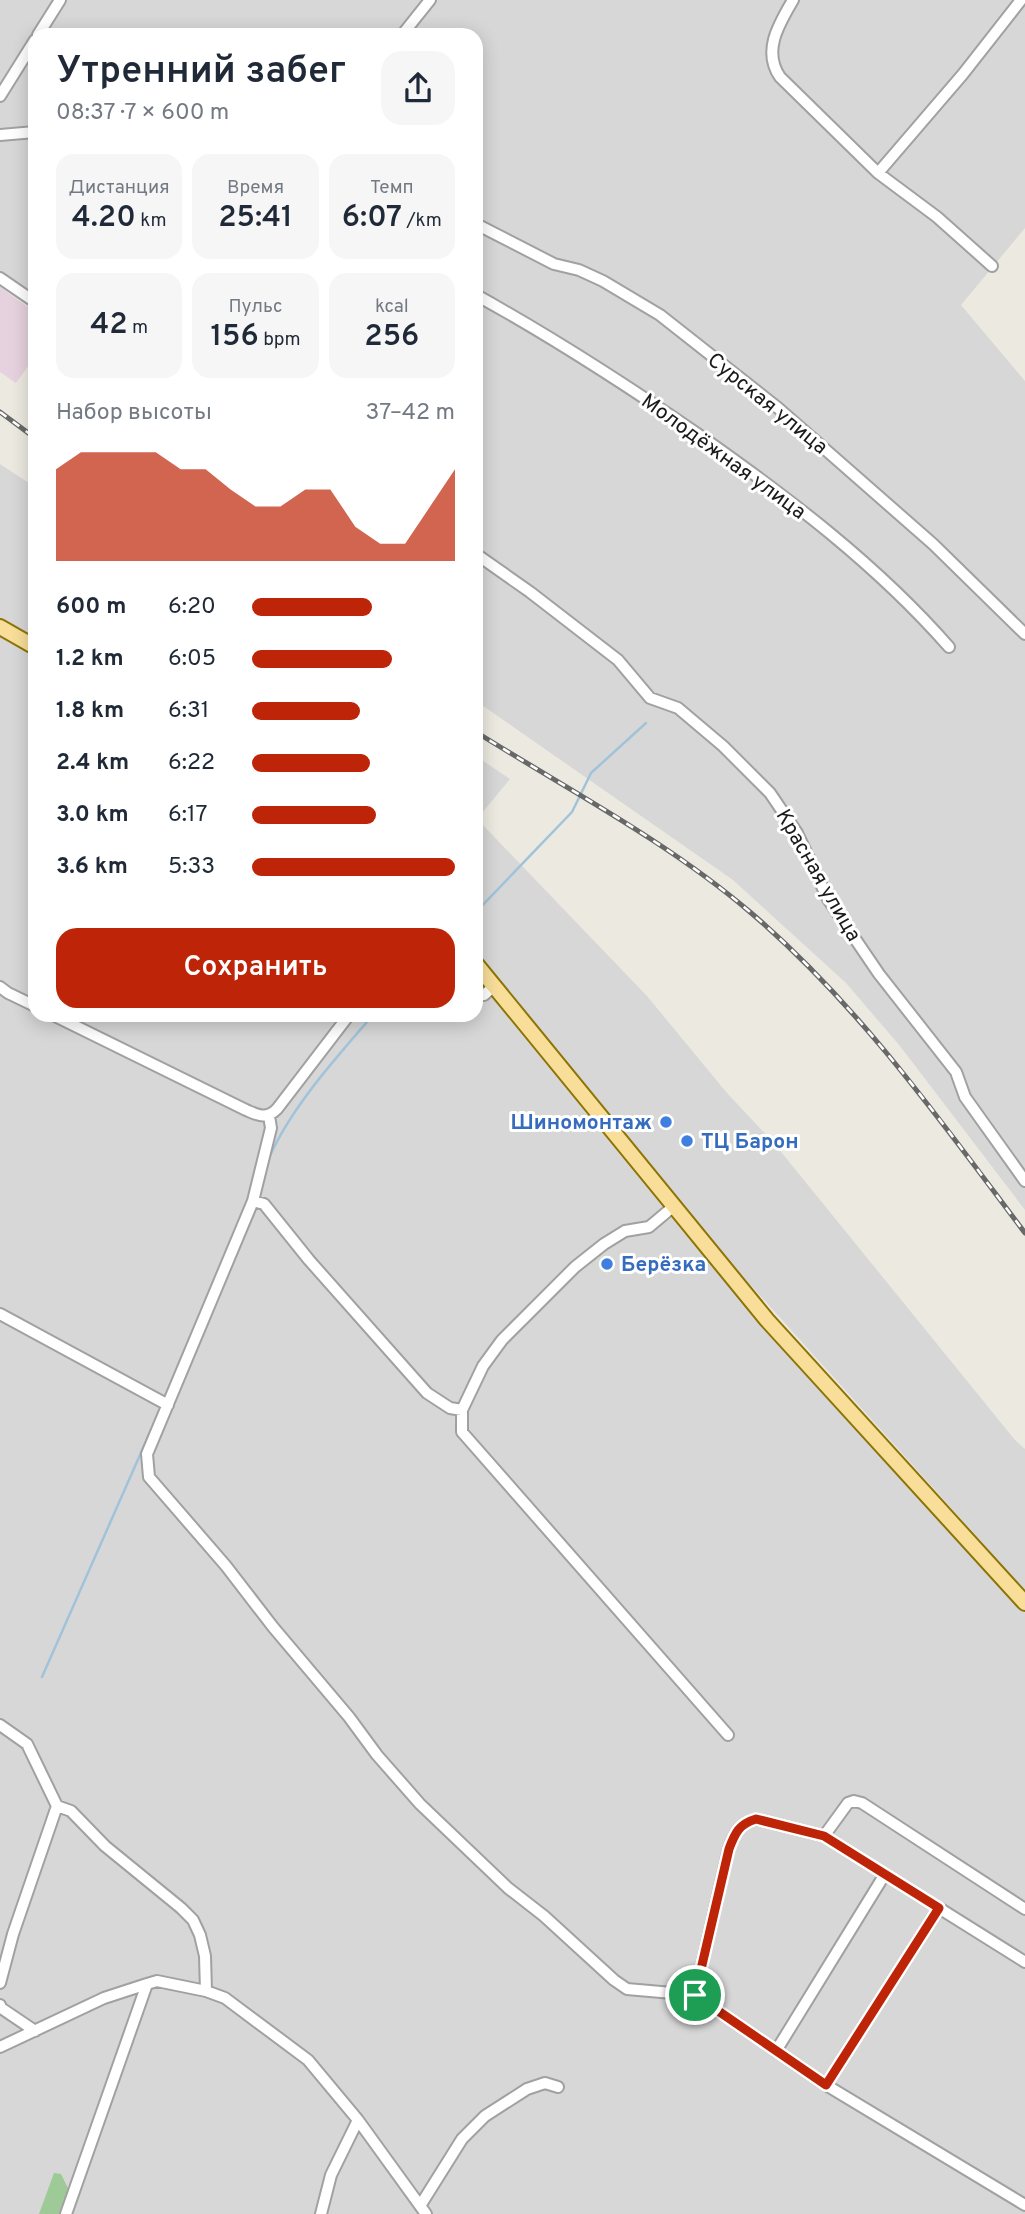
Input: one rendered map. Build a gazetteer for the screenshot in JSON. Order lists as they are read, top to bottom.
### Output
{
  "streets": {
    "street": ["Сурская улица", "Молодёжная улица", "Красная улица"]
  },
  "places": ["Шиномонтаж", "ТЦ Барон", "Берёзка"],
  "page": {
    "heading": ["Утренний забег", "08:37 · 7 × 600 m"],
    "stats": [
      ["Дистанция", "4.20 km"],
      ["Время", "25:41"],
      ["Темп", "6:07 /km"],
      ["42 m"],
      ["Пульс", "156 bpm"],
      ["kcal", "256"]
    ],
    "chart": ["Набор высоты", "37–42 m"],
    "list": [
      {
        "name": "600 m",
        "note": "6:20"
      },
      {
        "name": "1.2 km",
        "note": "6:05"
      },
      {
        "name": "1.8 km",
        "note": "6:31"
      },
      {
        "name": "2.4 km",
        "note": "6:22"
      },
      {
        "name": "3.0 km",
        "note": "6:17"
      },
      {
        "name": "3.6 km",
        "note": "5:33"
      }
    ],
    "buttons": "Сохранить"
  }
}
